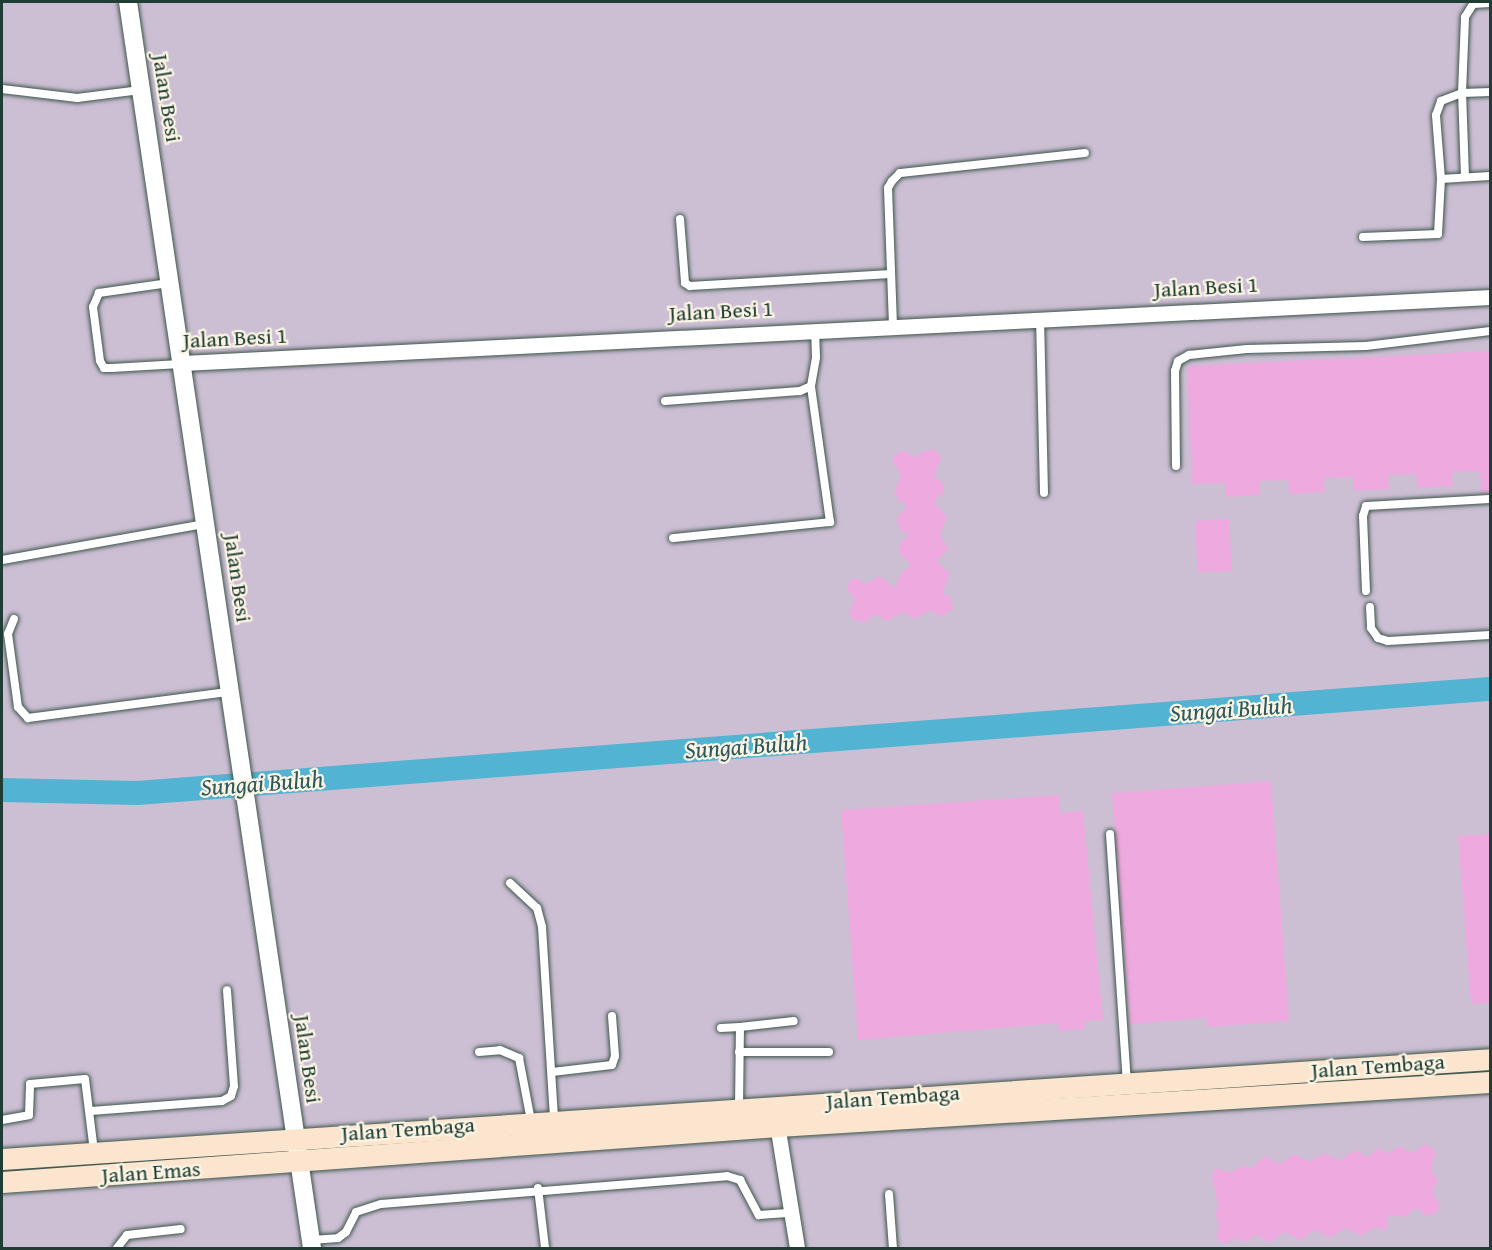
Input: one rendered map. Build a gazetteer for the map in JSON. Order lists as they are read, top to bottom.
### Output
{
  "streets": {
    "main road": ["Jalan Tembaga", "Jalan Emas"],
    "street": ["Jalan Besi", "Jalan Besi 1"]
  },
  "crossings": [
    ["Jalan Besi", "Jalan Besi 1"],
    ["Jalan Besi", "Jalan Tembaga"],
    ["Jalan Besi", "Jalan Emas"],
    ["Jalan Tembaga", "Jalan Emas"]
  ],
  "water": ["Sungai Buluh"]
}
